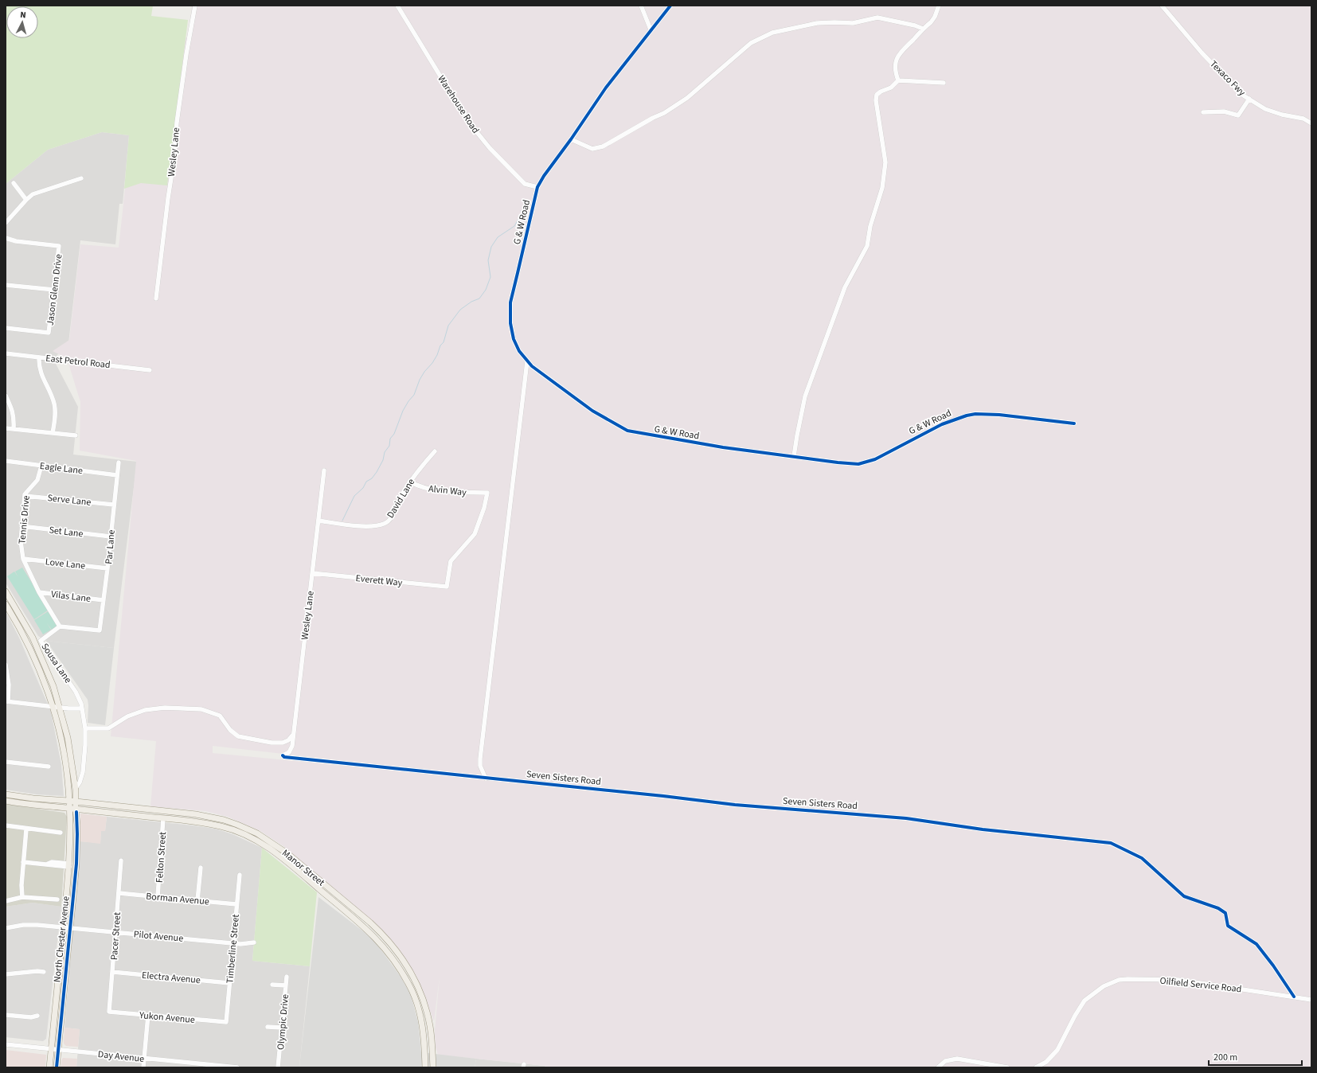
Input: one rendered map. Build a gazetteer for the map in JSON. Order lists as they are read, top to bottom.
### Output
{
  "streets": {
    "main road": ["Manor Street", "North Chester Avenue"],
    "street": [
      "Texaco Fwy",
      "Warehouse Road",
      "Wesley Lane",
      "G & W Road",
      "Jason Glenn Drive",
      "East Petrol Road",
      "Eagle Lane",
      "Alvin Way",
      "David Lane",
      "Serve Lane",
      "Tennis Drive",
      "Set Lane",
      "Par Lane",
      "Love Lane",
      "Everett Way",
      "Vilas Lane",
      "Sousa Lane",
      "Seven Sisters Road",
      "Felton Street",
      "Borman Avenue",
      "Pacer Street",
      "Pilot Avenue",
      "Timberline Street",
      "Electra Avenue",
      "Oilfield Service Road",
      "Yukon Avenue",
      "Olympic Drive",
      "Day Avenue"
    ]
  },
  "crossings": [
    ["Warehouse Road", "G & W Road"],
    ["Wesley Lane", "David Lane"],
    ["Wesley Lane", "Everett Way"],
    ["Wesley Lane", "Seven Sisters Road"],
    ["Eagle Lane", "Tennis Drive"],
    ["Eagle Lane", "Par Lane"],
    ["Alvin Way", "David Lane"],
    ["Alvin Way", "Everett Way"],
    ["Serve Lane", "Tennis Drive"],
    ["Serve Lane", "Par Lane"],
    ["Tennis Drive", "Set Lane"],
    ["Tennis Drive", "Par Lane"],
    ["Tennis Drive", "Love Lane"],
    ["Tennis Drive", "Vilas Lane"],
    ["Tennis Drive", "Sousa Lane"],
    ["Set Lane", "Par Lane"],
    ["Par Lane", "Love Lane"],
    ["Par Lane", "Vilas Lane"],
    ["Par Lane", "Sousa Lane"],
    ["Seven Sisters Road", "Oilfield Service Road"],
    ["Felton Street", "Manor Street"],
    ["Felton Street", "Borman Avenue"],
    ["Manor Street", "North Chester Avenue"],
    ["Borman Avenue", "Pacer Street"],
    ["Borman Avenue", "Timberline Street"],
    ["Pacer Street", "Pilot Avenue"],
    ["Pacer Street", "Electra Avenue"],
    ["Pacer Street", "Yukon Avenue"],
    ["Pilot Avenue", "North Chester Avenue"],
    ["Pilot Avenue", "Timberline Street"],
    ["North Chester Avenue", "Day Avenue"],
    ["Timberline Street", "Electra Avenue"],
    ["Timberline Street", "Yukon Avenue"]
  ],
  "scale_bar": "200 m",
  "north": "top"
}
